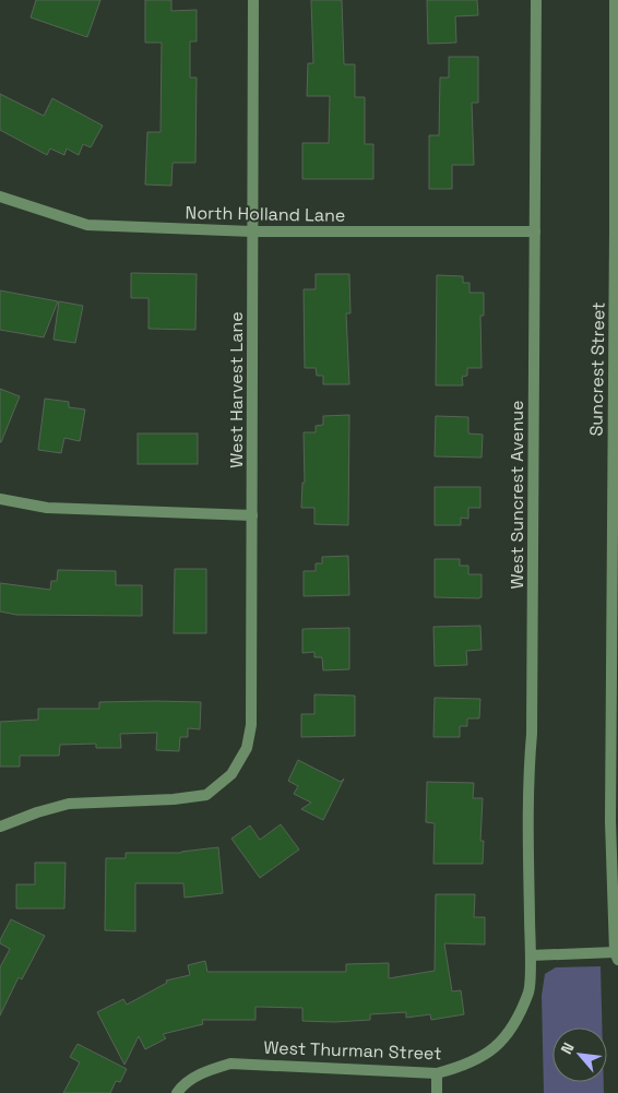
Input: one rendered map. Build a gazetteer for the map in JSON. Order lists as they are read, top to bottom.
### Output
{
  "streets": {
    "street": [
      "North Holland Lane",
      "Suncrest Street",
      "West Harvest Lane",
      "West Suncrest Avenue",
      "West Thurman Street"
    ]
  },
  "crossings": [
    ["North Holland Lane", "West Harvest Lane"],
    ["North Holland Lane", "West Suncrest Avenue"],
    ["West Suncrest Avenue", "West Thurman Street"]
  ],
  "north": "top left"
}
